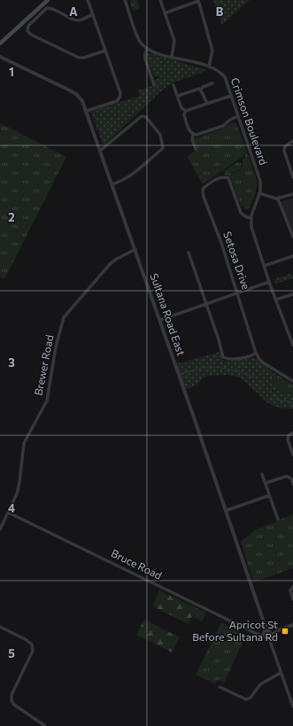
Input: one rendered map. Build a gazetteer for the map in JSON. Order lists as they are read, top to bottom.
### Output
{
  "streets": {
    "street": [
      "Crimson Boulevard",
      "Setosa Drive",
      "Sultana Road East",
      "Brewer Road",
      "Bruce Road"
    ]
  },
  "crossings": [
    ["Crimson Boulevard", "Setosa Drive"],
    ["Sultana Road East", "Brewer Road"],
    ["Sultana Road East", "Bruce Road"],
    ["Brewer Road", "Bruce Road"]
  ],
  "places": {
    "transit": ["Apricot St Before Sultana Rd"]
  },
  "grid": {
    "columns": ["A", "B"],
    "rows": [
      "1",
      "2",
      "3",
      "4",
      "5"
    ]
  }
}
